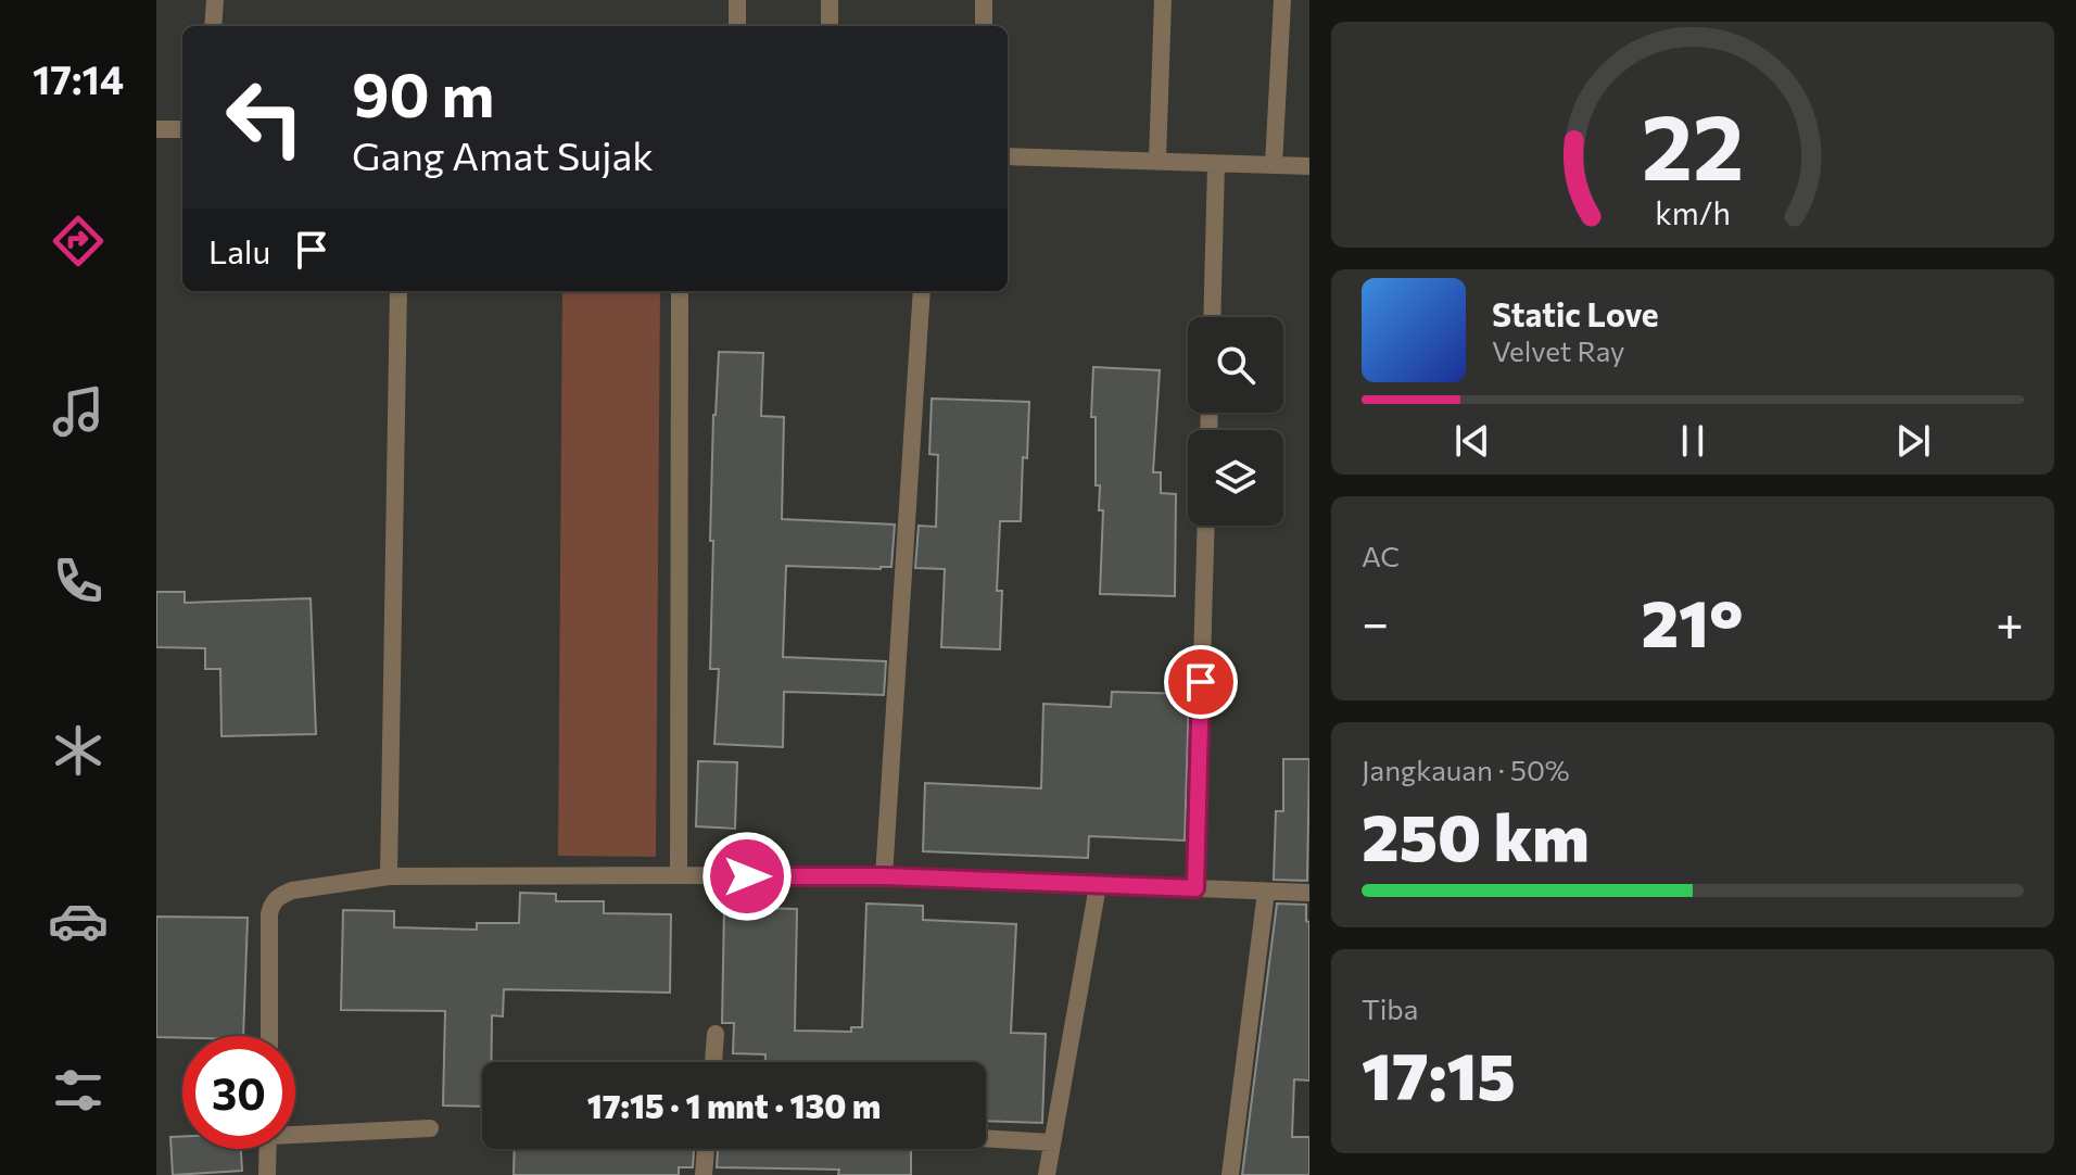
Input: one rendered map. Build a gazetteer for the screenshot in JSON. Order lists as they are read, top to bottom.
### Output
{
  "page": {
    "tabs": "17:14",
    "turn": ["90 m", "Gang Amat Sujak"],
    "then": "Lalu",
    "song": ["Static Love", "Velvet Ray"],
    "tile": [
      "AC",
      ["Jangkauan · 50%", "250 km"],
      ["Tiba", "17:15"]
    ],
    "heat": ["−", "21°", "+"],
    "limit": "30",
    "trip": "17:15 · 1 mnt · 130 m",
    "gauge": ["22", "km/h"]
  }
}
